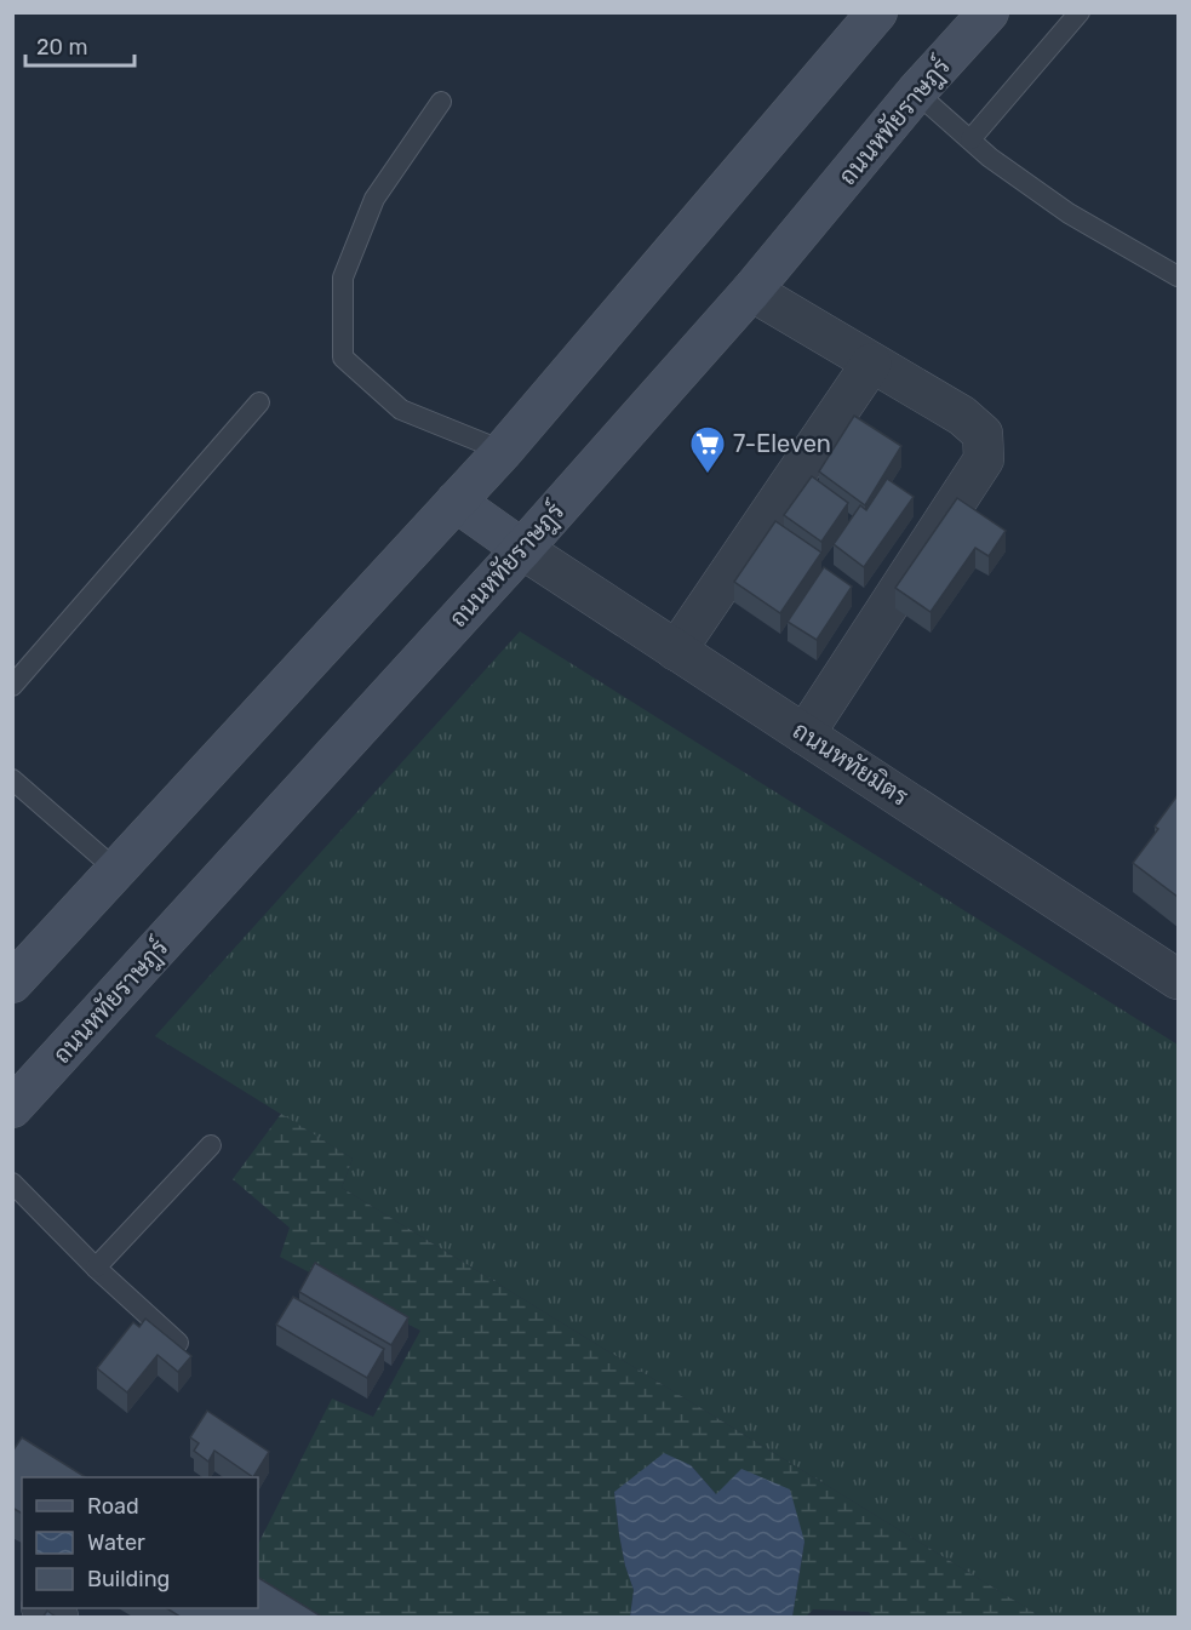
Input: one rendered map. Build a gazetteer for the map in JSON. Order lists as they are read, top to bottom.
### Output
{
  "streets": {
    "main road": ["ถนนหทัยราษฎร์"],
    "street": ["ถนนหทัยมิตร"]
  },
  "crossings": [
    ["ถนนหทัยราษฎร์", "ถนนหทัยมิตร"]
  ],
  "places": {
    "supermarket": ["7-Eleven"]
  },
  "legend": ["Road", "Water", "Building"],
  "scale_bar": "20 m"
}
